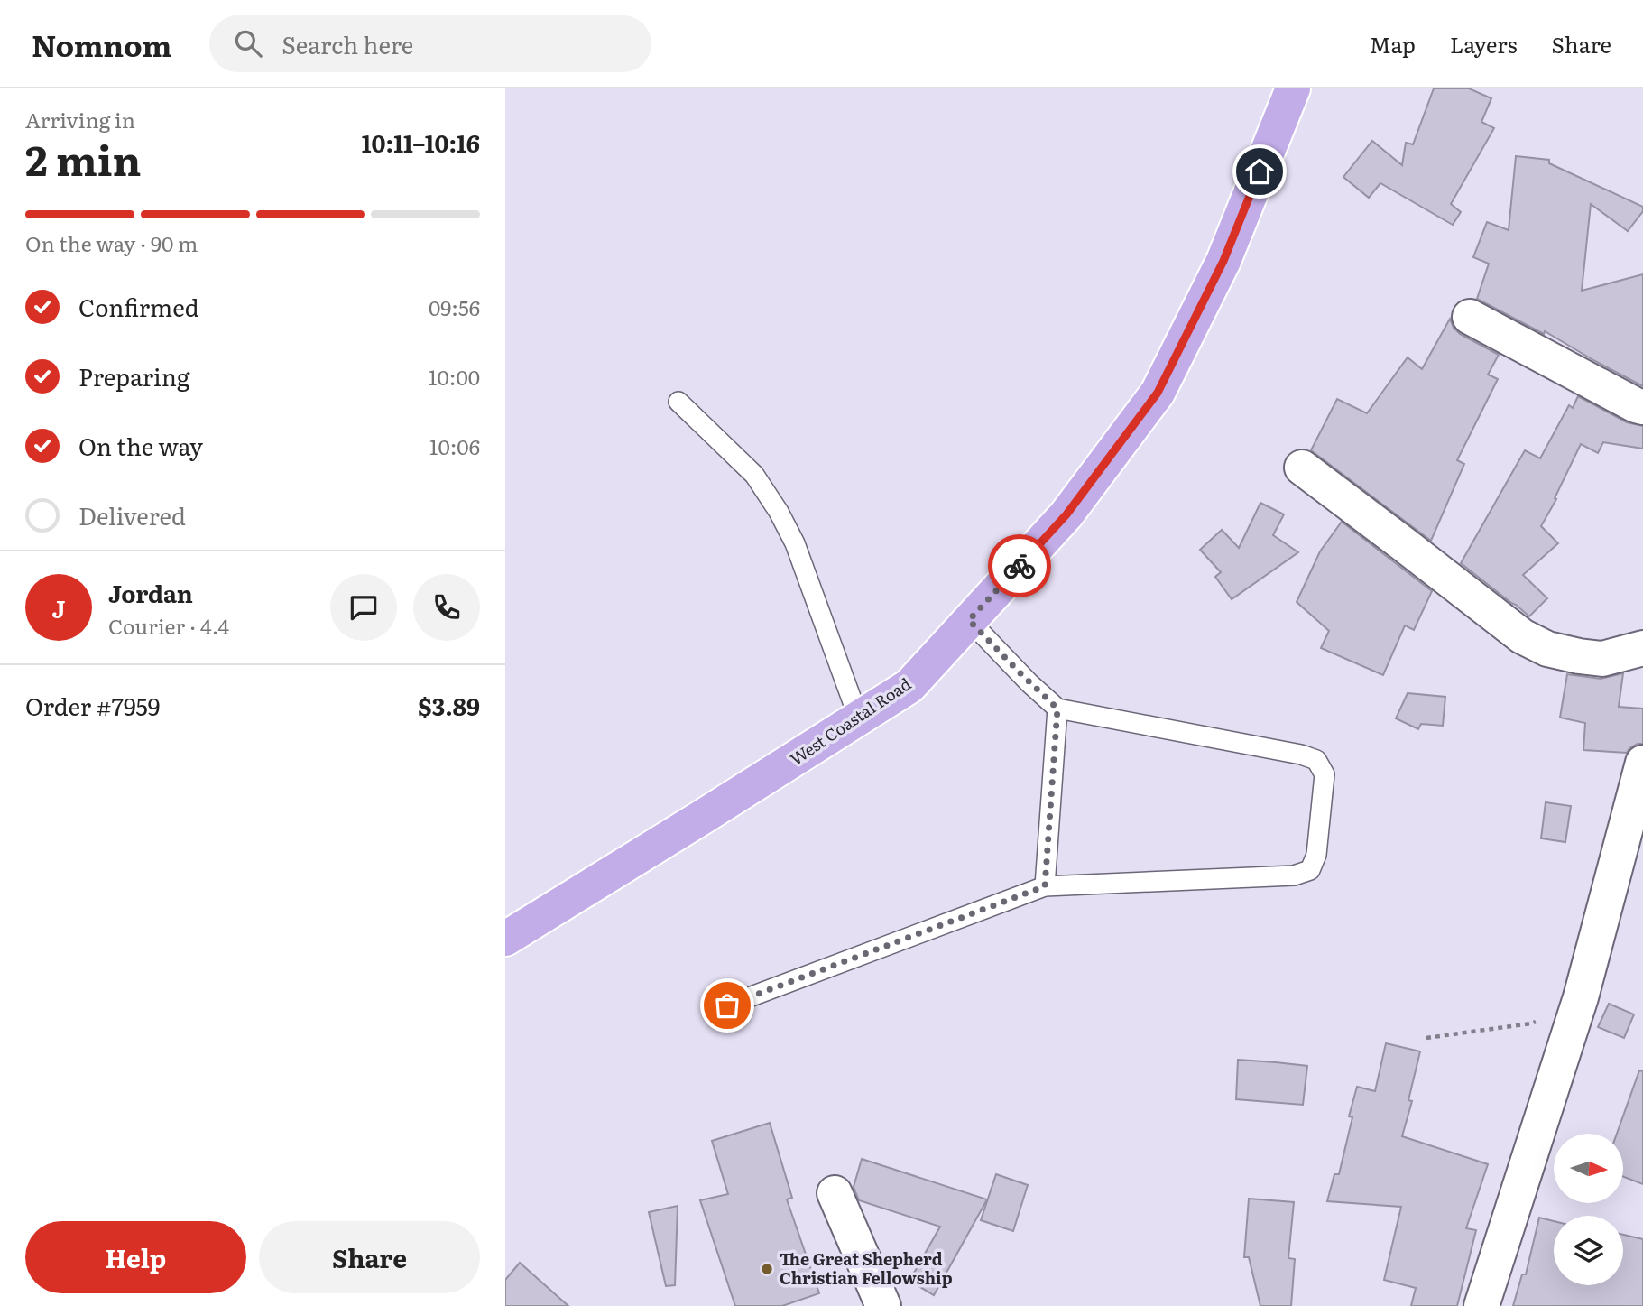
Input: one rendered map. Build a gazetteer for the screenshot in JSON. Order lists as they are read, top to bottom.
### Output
{
  "streets": {
    "main road": ["West Coastal Road"]
  },
  "places": ["The Great Shepherd Christian Fellowship"],
  "north": "right",
  "page": {
    "header": "Nomnom",
    "search": "Search here",
    "nav": ["Map", "Layers", "Share"],
    "heading": ["2 min", "Arriving in", "10:11–10:16"],
    "panel": [
      "Jordan",
      "Courier · 4.4",
      "Order #7959",
      "$3.89"
    ],
    "bar": "On the way · 90 m",
    "list": [
      ["Confirmed", "09:56"],
      ["Preparing", "10:00"],
      ["On the way", "10:06"],
      "Delivered"
    ],
    "round": "J",
    "buttons": ["Help", "Share"]
  }
}
